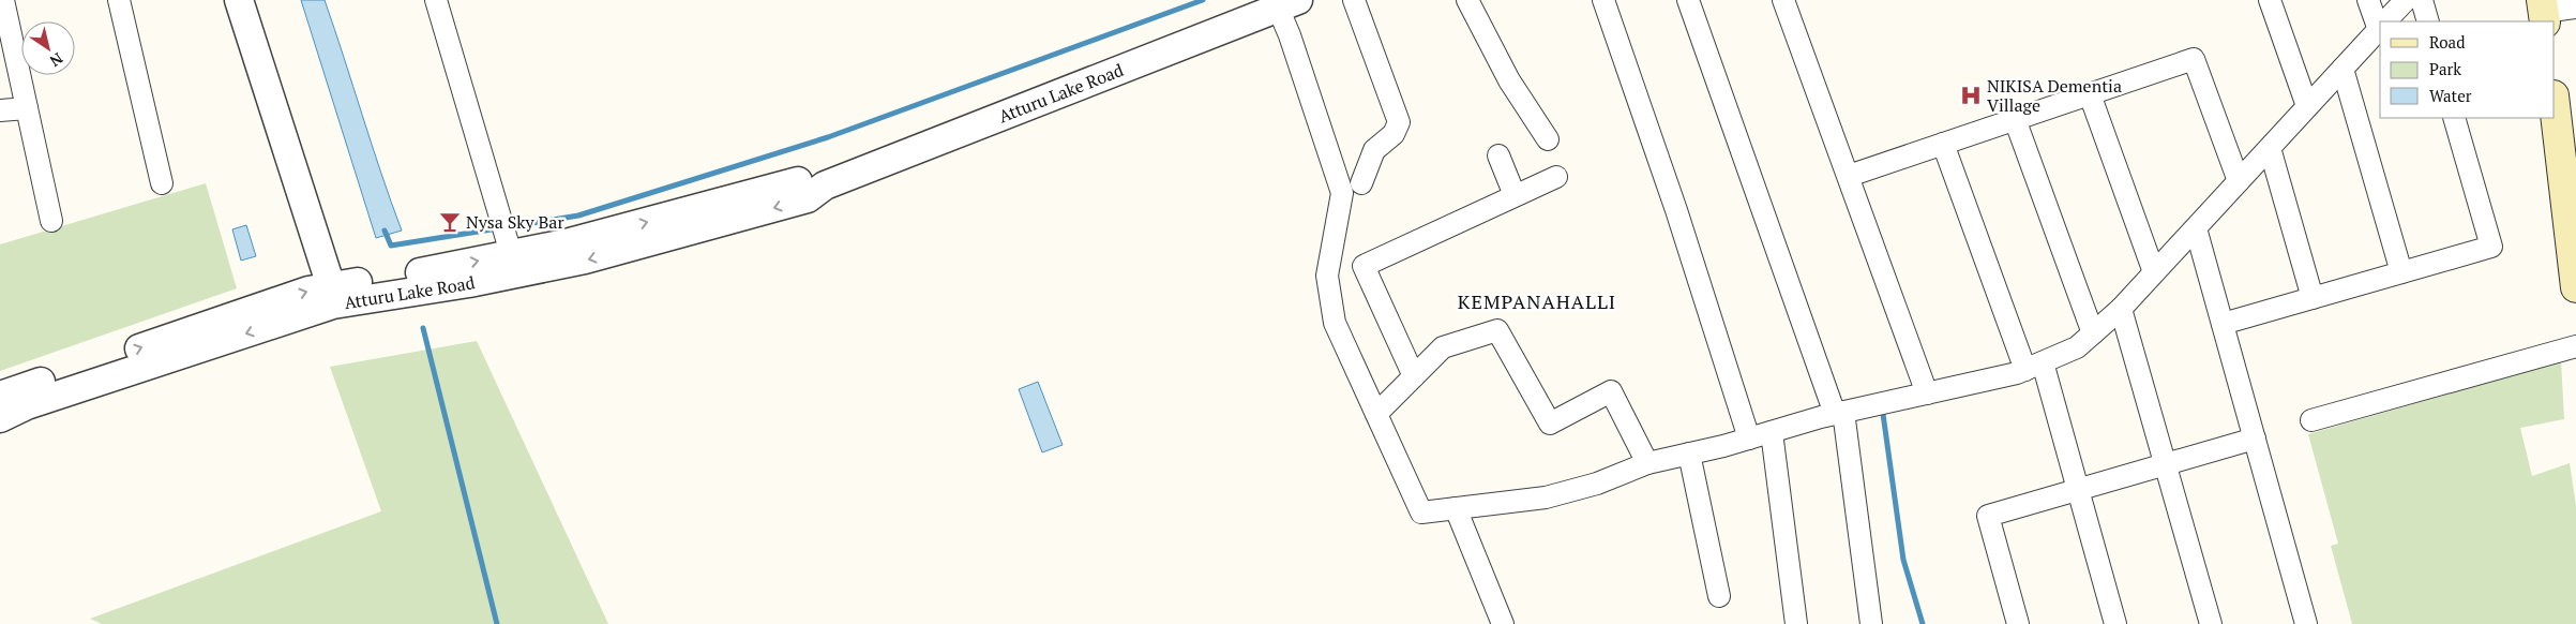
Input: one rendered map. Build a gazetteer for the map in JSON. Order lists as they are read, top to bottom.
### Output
{
  "streets": {
    "street": ["Atturu Lake Road"]
  },
  "districts": ["KEMPANAHALLI"],
  "places": {
    "hospital": ["NIKISA Dementia Village"],
    "bar": ["Nysa Sky Bar"]
  },
  "legend": ["Road", "Park", "Water"],
  "north": "bottom right"
}
